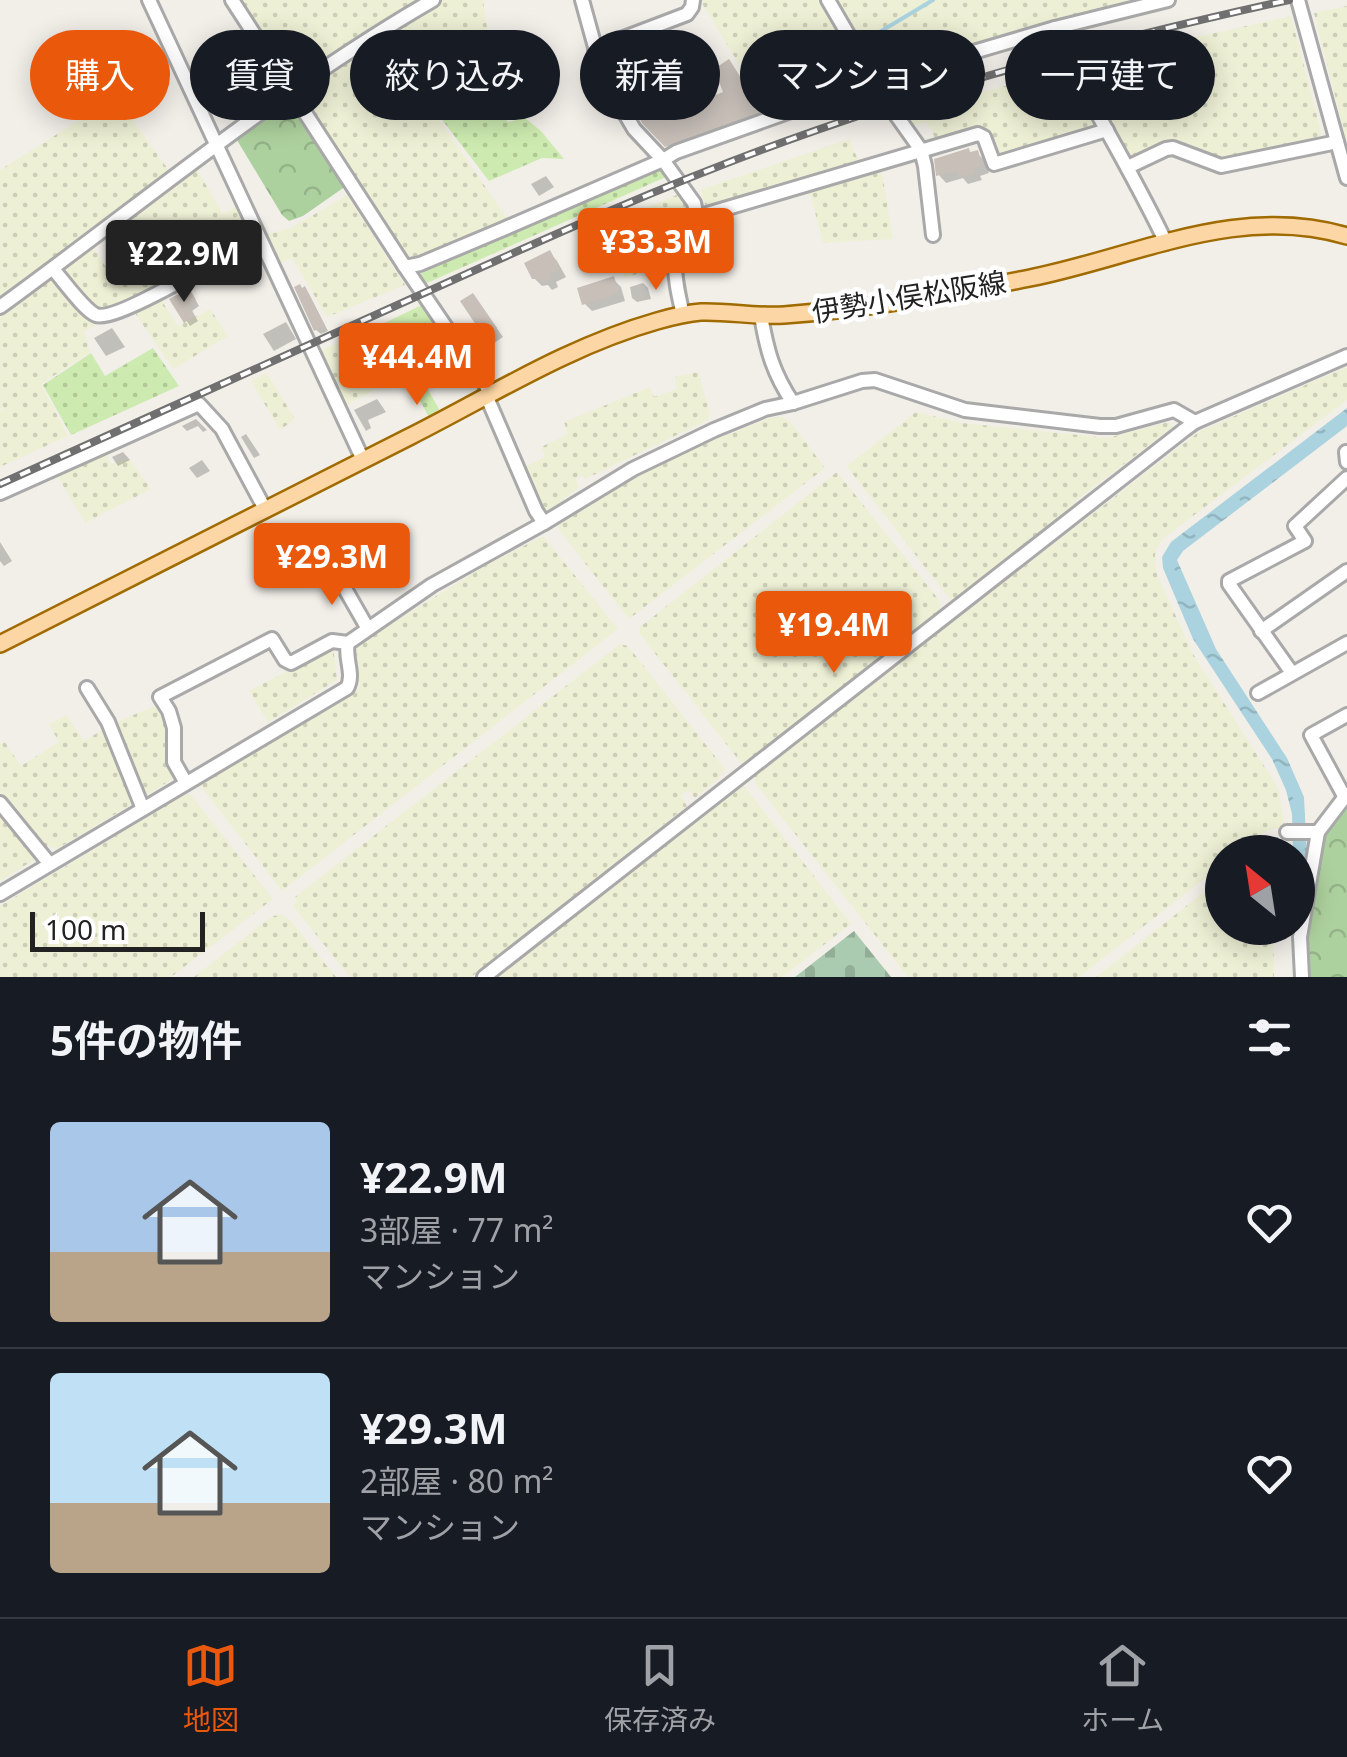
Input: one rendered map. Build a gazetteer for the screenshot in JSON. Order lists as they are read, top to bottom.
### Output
{
  "streets": {
    "main road": ["伊勢小俣松阪線"]
  },
  "scale_bar": "100 m",
  "north": "top left",
  "page": {
    "chip": [
      "購入",
      "賃貸",
      "絞り込み",
      "新着",
      "マンション",
      "一戸建て"
    ],
    "price": [
      "¥33.3M",
      "¥22.9M",
      "¥44.4M",
      "¥29.3M",
      "¥19.4M"
    ],
    "scale": "100 m",
    "heading": "5件の物件",
    "list": [
      {
        "name": "¥22.9M",
        "note": "3部屋 · 77 m² · マンション"
      },
      {
        "name": "¥29.3M",
        "note": "2部屋 · 80 m² · マンション"
      }
    ],
    "tabs": ["地図", "保存済み", "ホーム"]
  }
}
